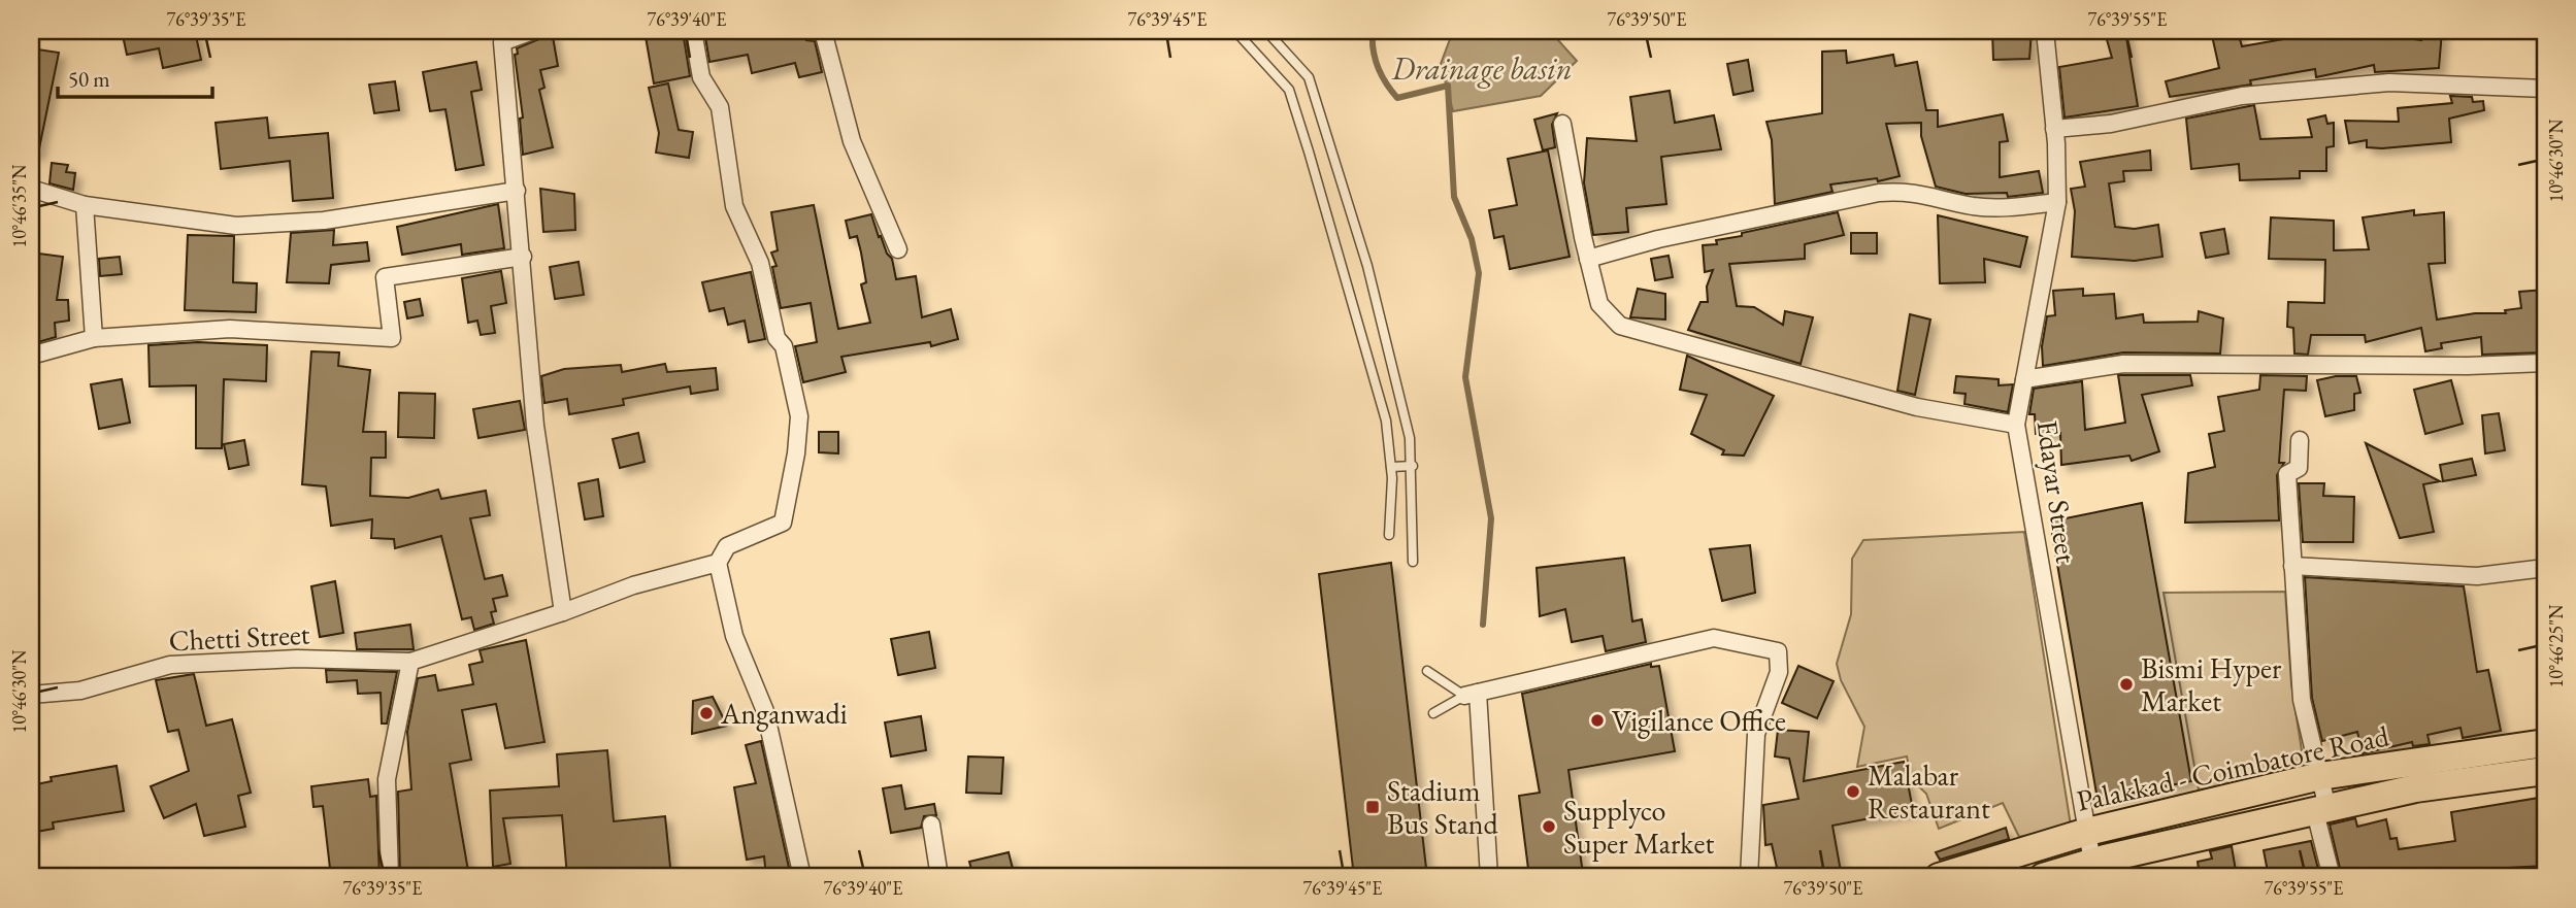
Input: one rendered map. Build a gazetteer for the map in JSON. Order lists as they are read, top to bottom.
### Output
{
  "streets": {
    "main road": ["Palakkad - Coimbatore Road"],
    "street": ["Edayar Street", "Chetti Street"]
  },
  "crossings": [
    ["Edayar Street", "Palakkad - Coimbatore Road"]
  ],
  "water": ["Drainage basin"],
  "places": {
    "other": [
      "Bismi Hyper Market",
      "Anganwadi",
      "Vigilance Office",
      "Malabar Restaurant",
      "Supplyco Super Market"
    ],
    "transit": ["Stadium Bus Stand"]
  },
  "scale_bar": "50 m",
  "coordinates": [
    "76°39'35\"E",
    "76°39'40\"E",
    "76°39'45\"E",
    "76°39'50\"E",
    "76°39'55\"E",
    "10°46'30\"N",
    "10°46'35\"N",
    "10°46'25\"N"
  ]
}
